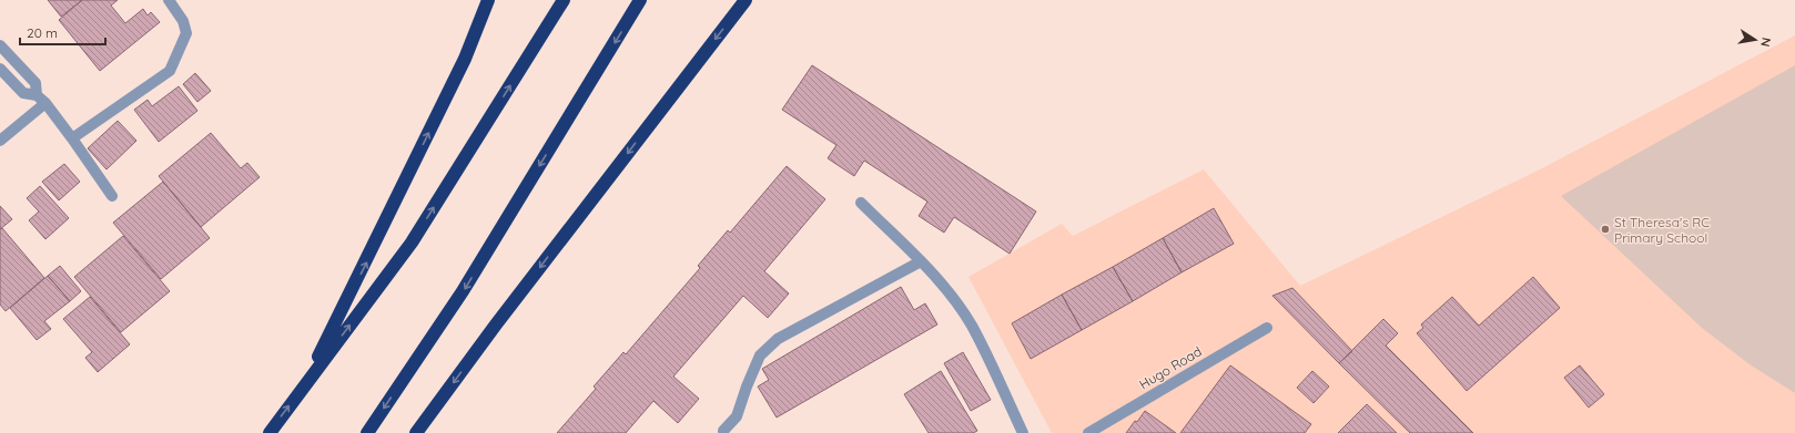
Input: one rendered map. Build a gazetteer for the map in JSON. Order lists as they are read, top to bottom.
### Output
{
  "streets": {
    "street": ["Hugo Road"]
  },
  "places": ["St Theresa's RC Primary School"],
  "scale_bar": "20 m",
  "north": "right"
}
